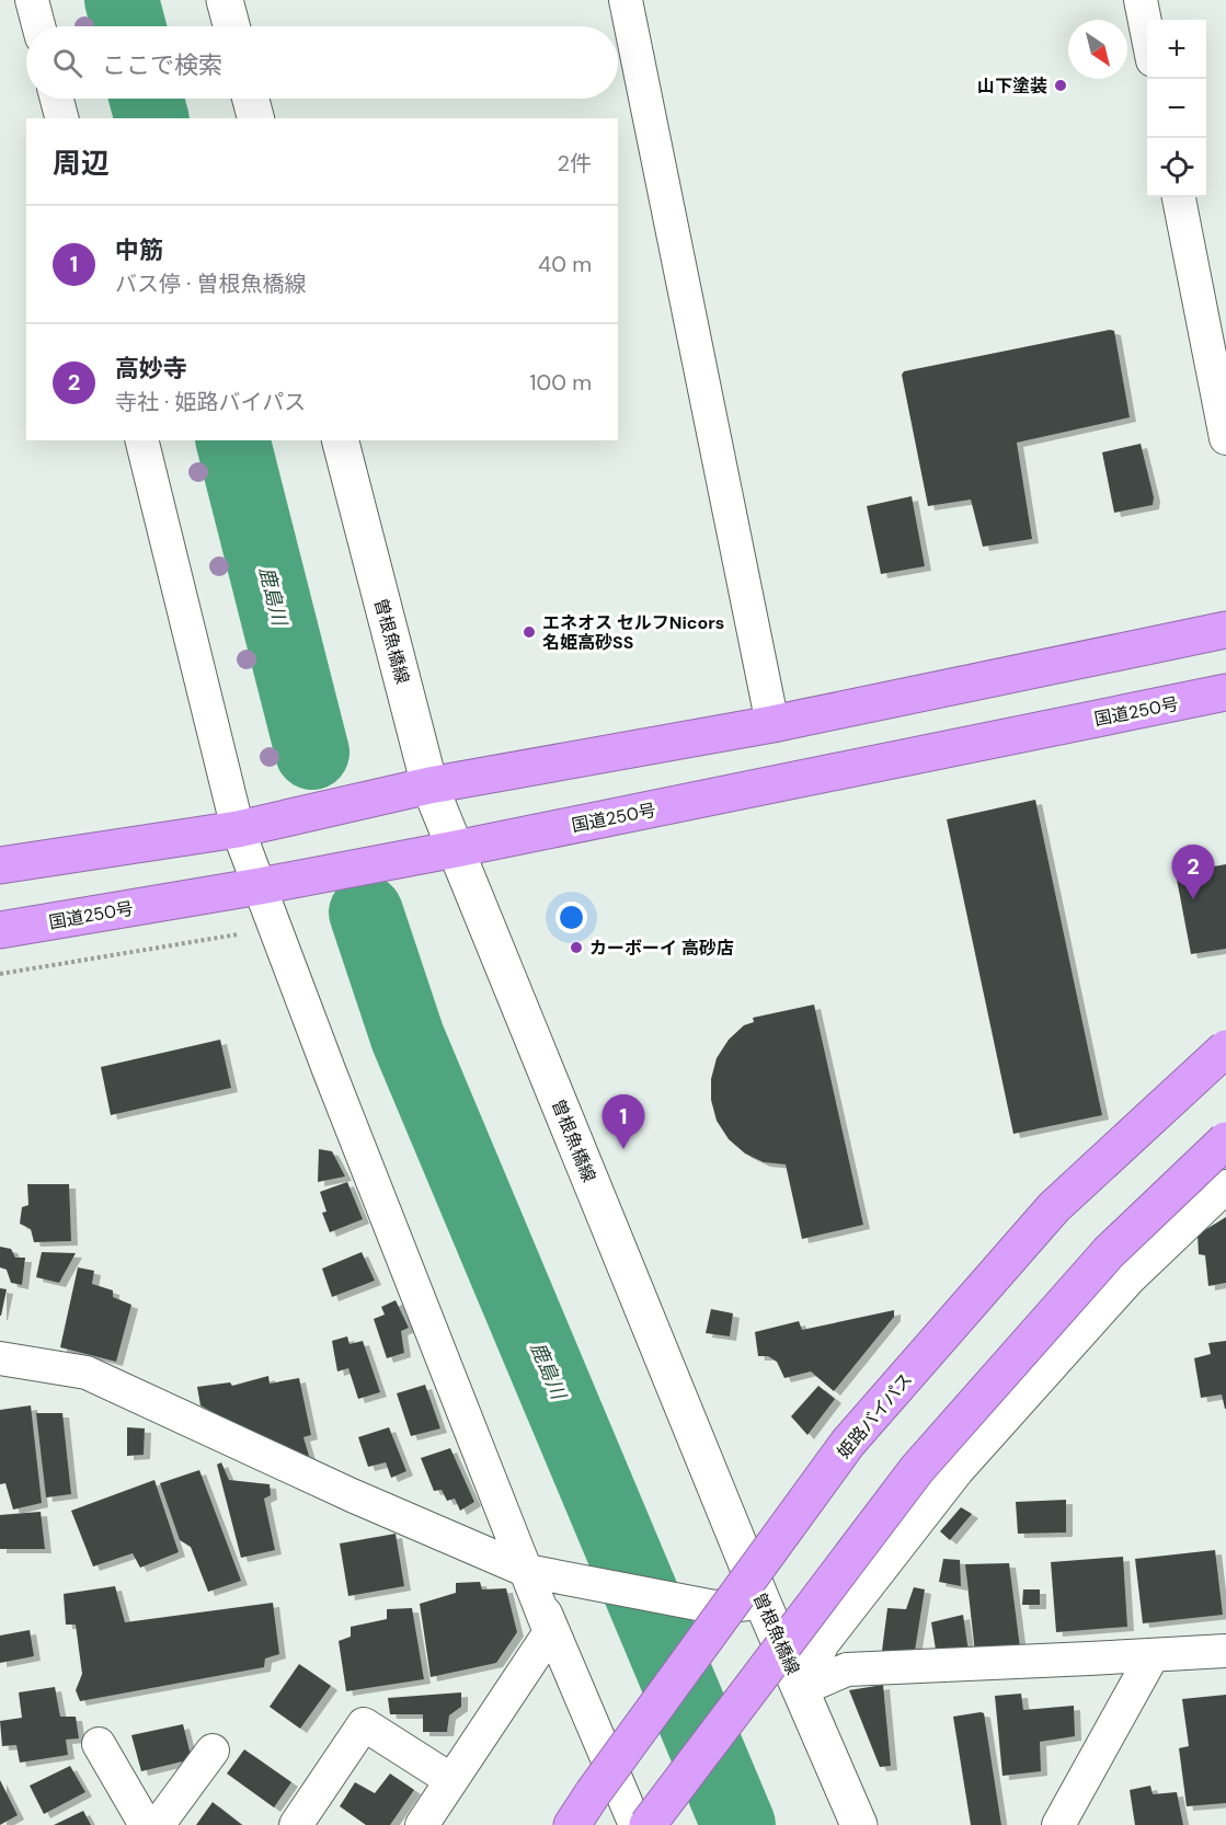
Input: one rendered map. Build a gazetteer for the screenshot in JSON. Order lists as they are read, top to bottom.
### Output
{
  "streets": {
    "highway": ["国道250号", "姫路バイパス"],
    "main road": ["曽根魚橋線"]
  },
  "crossings": [
    ["曽根魚橋線", "国道250号"]
  ],
  "water": ["鹿島川"],
  "places": ["山下塗装", "エネオス セルフNicors 名姫高砂SS", "カーボーイ 高砂店"],
  "north": "bottom right",
  "page": {
    "map_buttons": ["+", "−"],
    "search": "ここで検索",
    "heading": ["周辺", "2件"],
    "list": [
      {
        "mark": "1",
        "name": "中筋",
        "note": "バス停 · 曽根魚橋線",
        "value": "40 m"
      },
      {
        "mark": "2",
        "name": "高妙寺",
        "note": "寺社 · 姫路バイパス",
        "value": "100 m"
      }
    ],
    "pins": ["2", "1"]
  }
}
